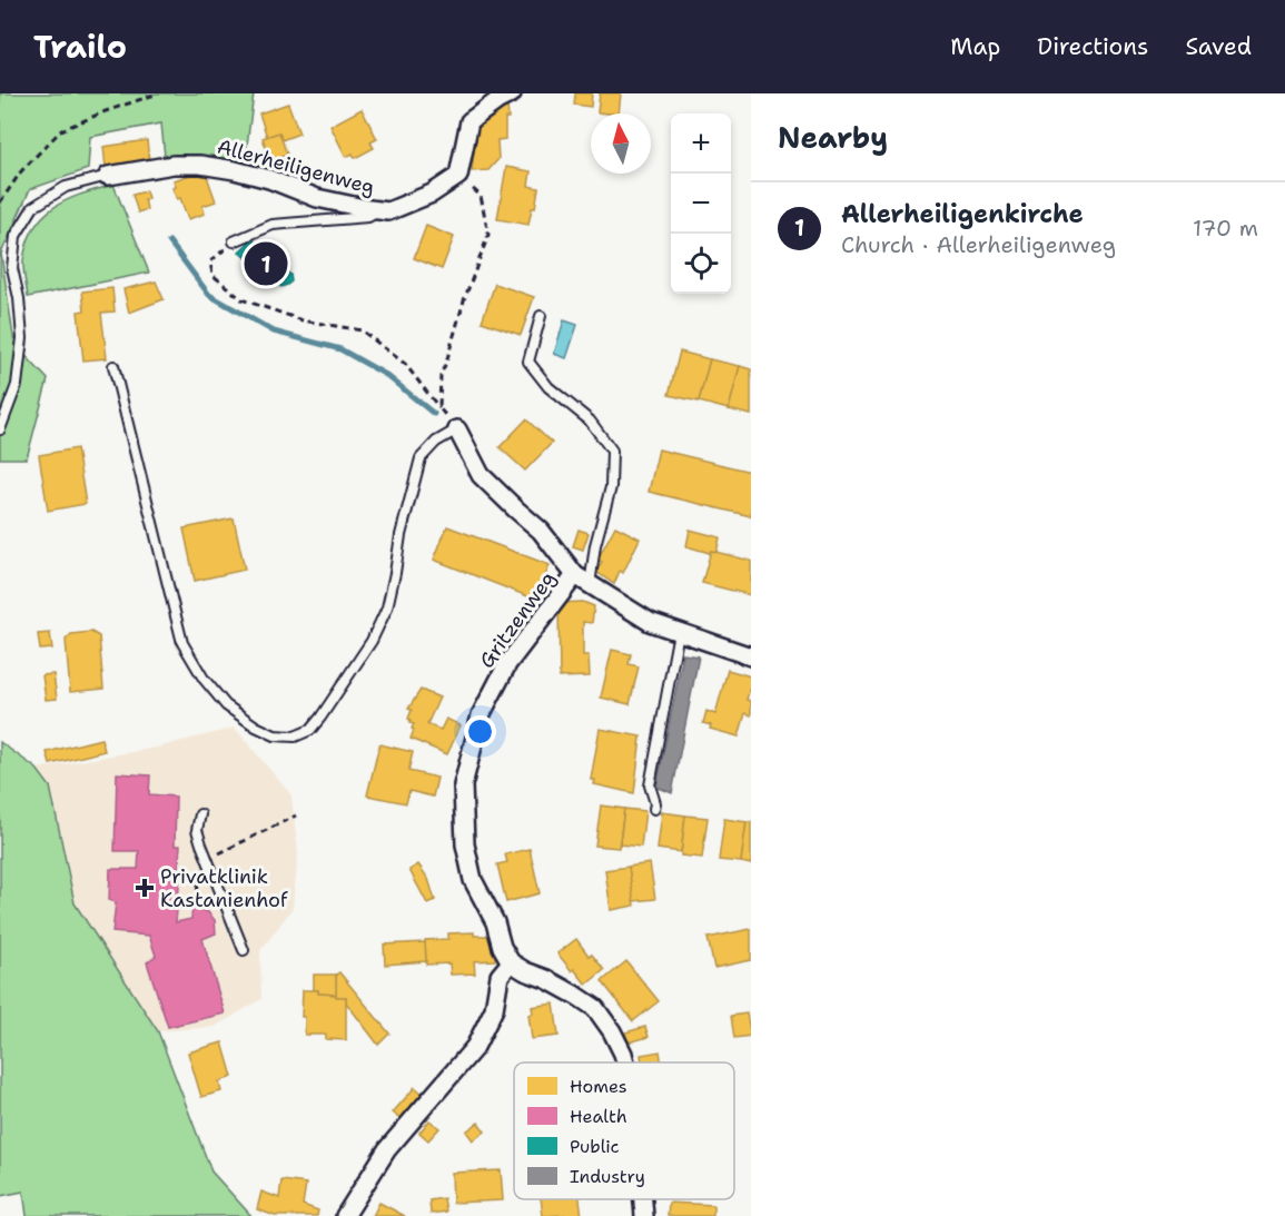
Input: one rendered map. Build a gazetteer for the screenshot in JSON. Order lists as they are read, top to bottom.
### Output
{
  "streets": {
    "street": ["Allerheiligenweg", "Gritzenweg"]
  },
  "places": {
    "health": ["Privatklinik Kastanienhof"]
  },
  "legend": [
    "Homes",
    "Health",
    "Public",
    "Industry"
  ],
  "north": "top",
  "page": {
    "header": "Trailo",
    "nav": ["Map", "Directions", "Saved"],
    "heading": "Nearby",
    "map_buttons": ["+", "−"],
    "list": [
      {
        "mark": "1",
        "name": "Allerheiligenkirche",
        "note": "Church · Allerheiligenweg",
        "value": "170 m"
      }
    ],
    "pins": "1"
  }
}
